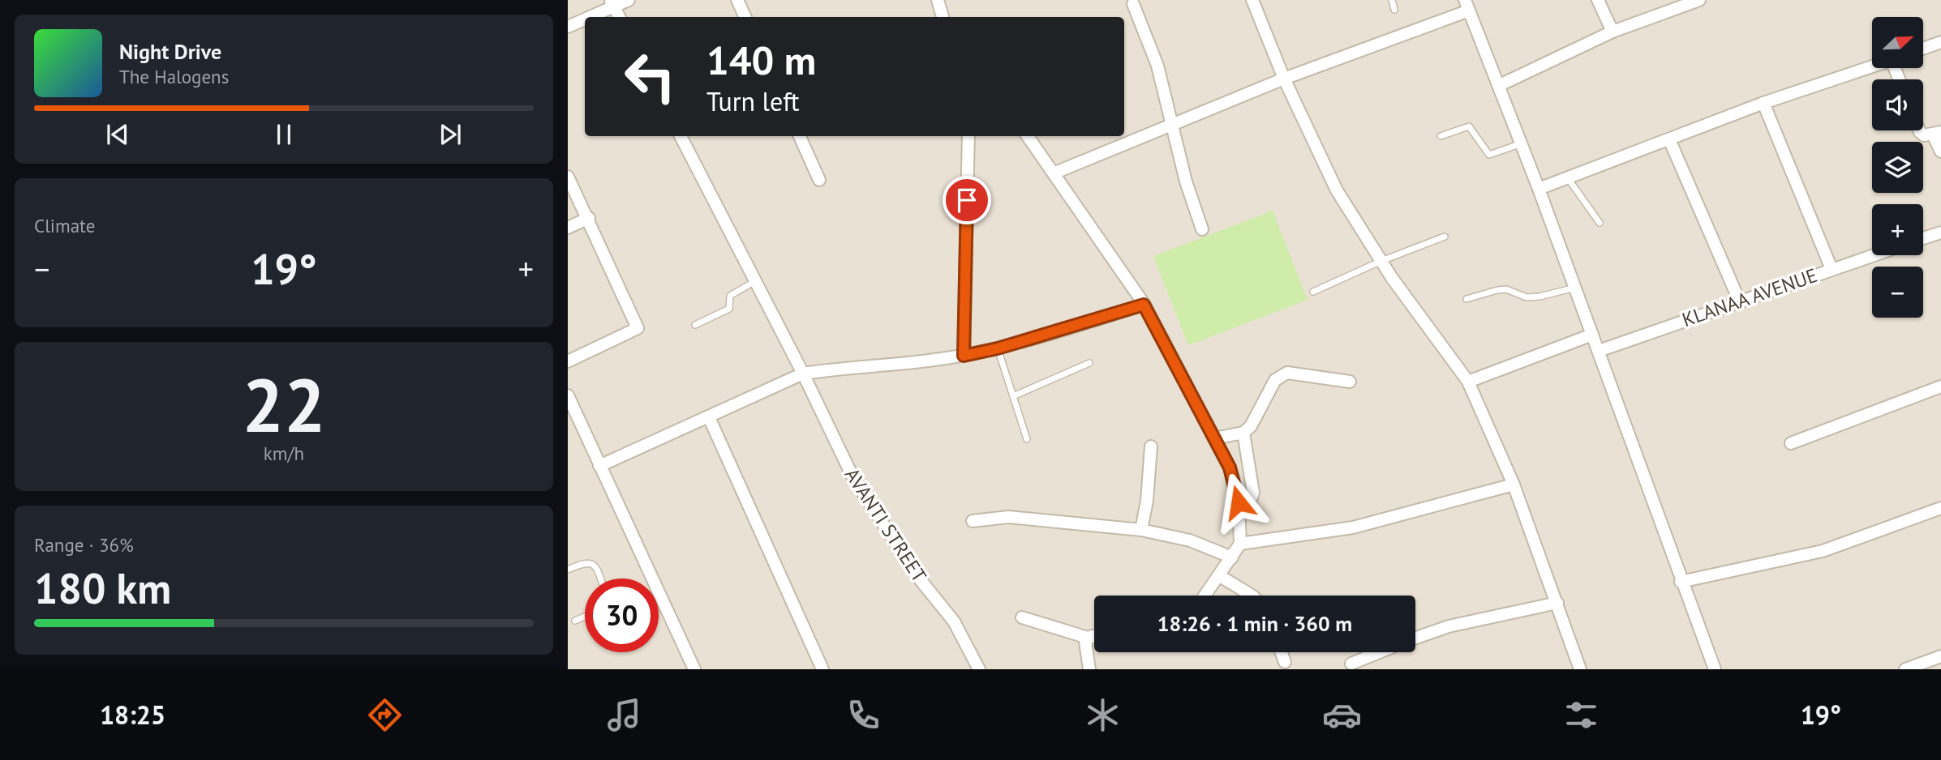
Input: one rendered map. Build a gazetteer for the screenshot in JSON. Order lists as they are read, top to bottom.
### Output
{
  "streets": {
    "street": ["KLANAA AVENUE", "AVANTI STREET"]
  },
  "north": "top right",
  "page": {
    "map_buttons": ["+", "−"],
    "turn": ["140 m", "Turn left"],
    "song": ["Night Drive", "The Halogens"],
    "tile": [
      "Climate",
      ["22", "km/h"],
      ["Range · 36%", "180 km"]
    ],
    "heat": ["−", "19°", "+"],
    "limit": "30",
    "trip": "18:26 · 1 min · 360 m",
    "tabs": ["18:25", "19°"]
  }
}
